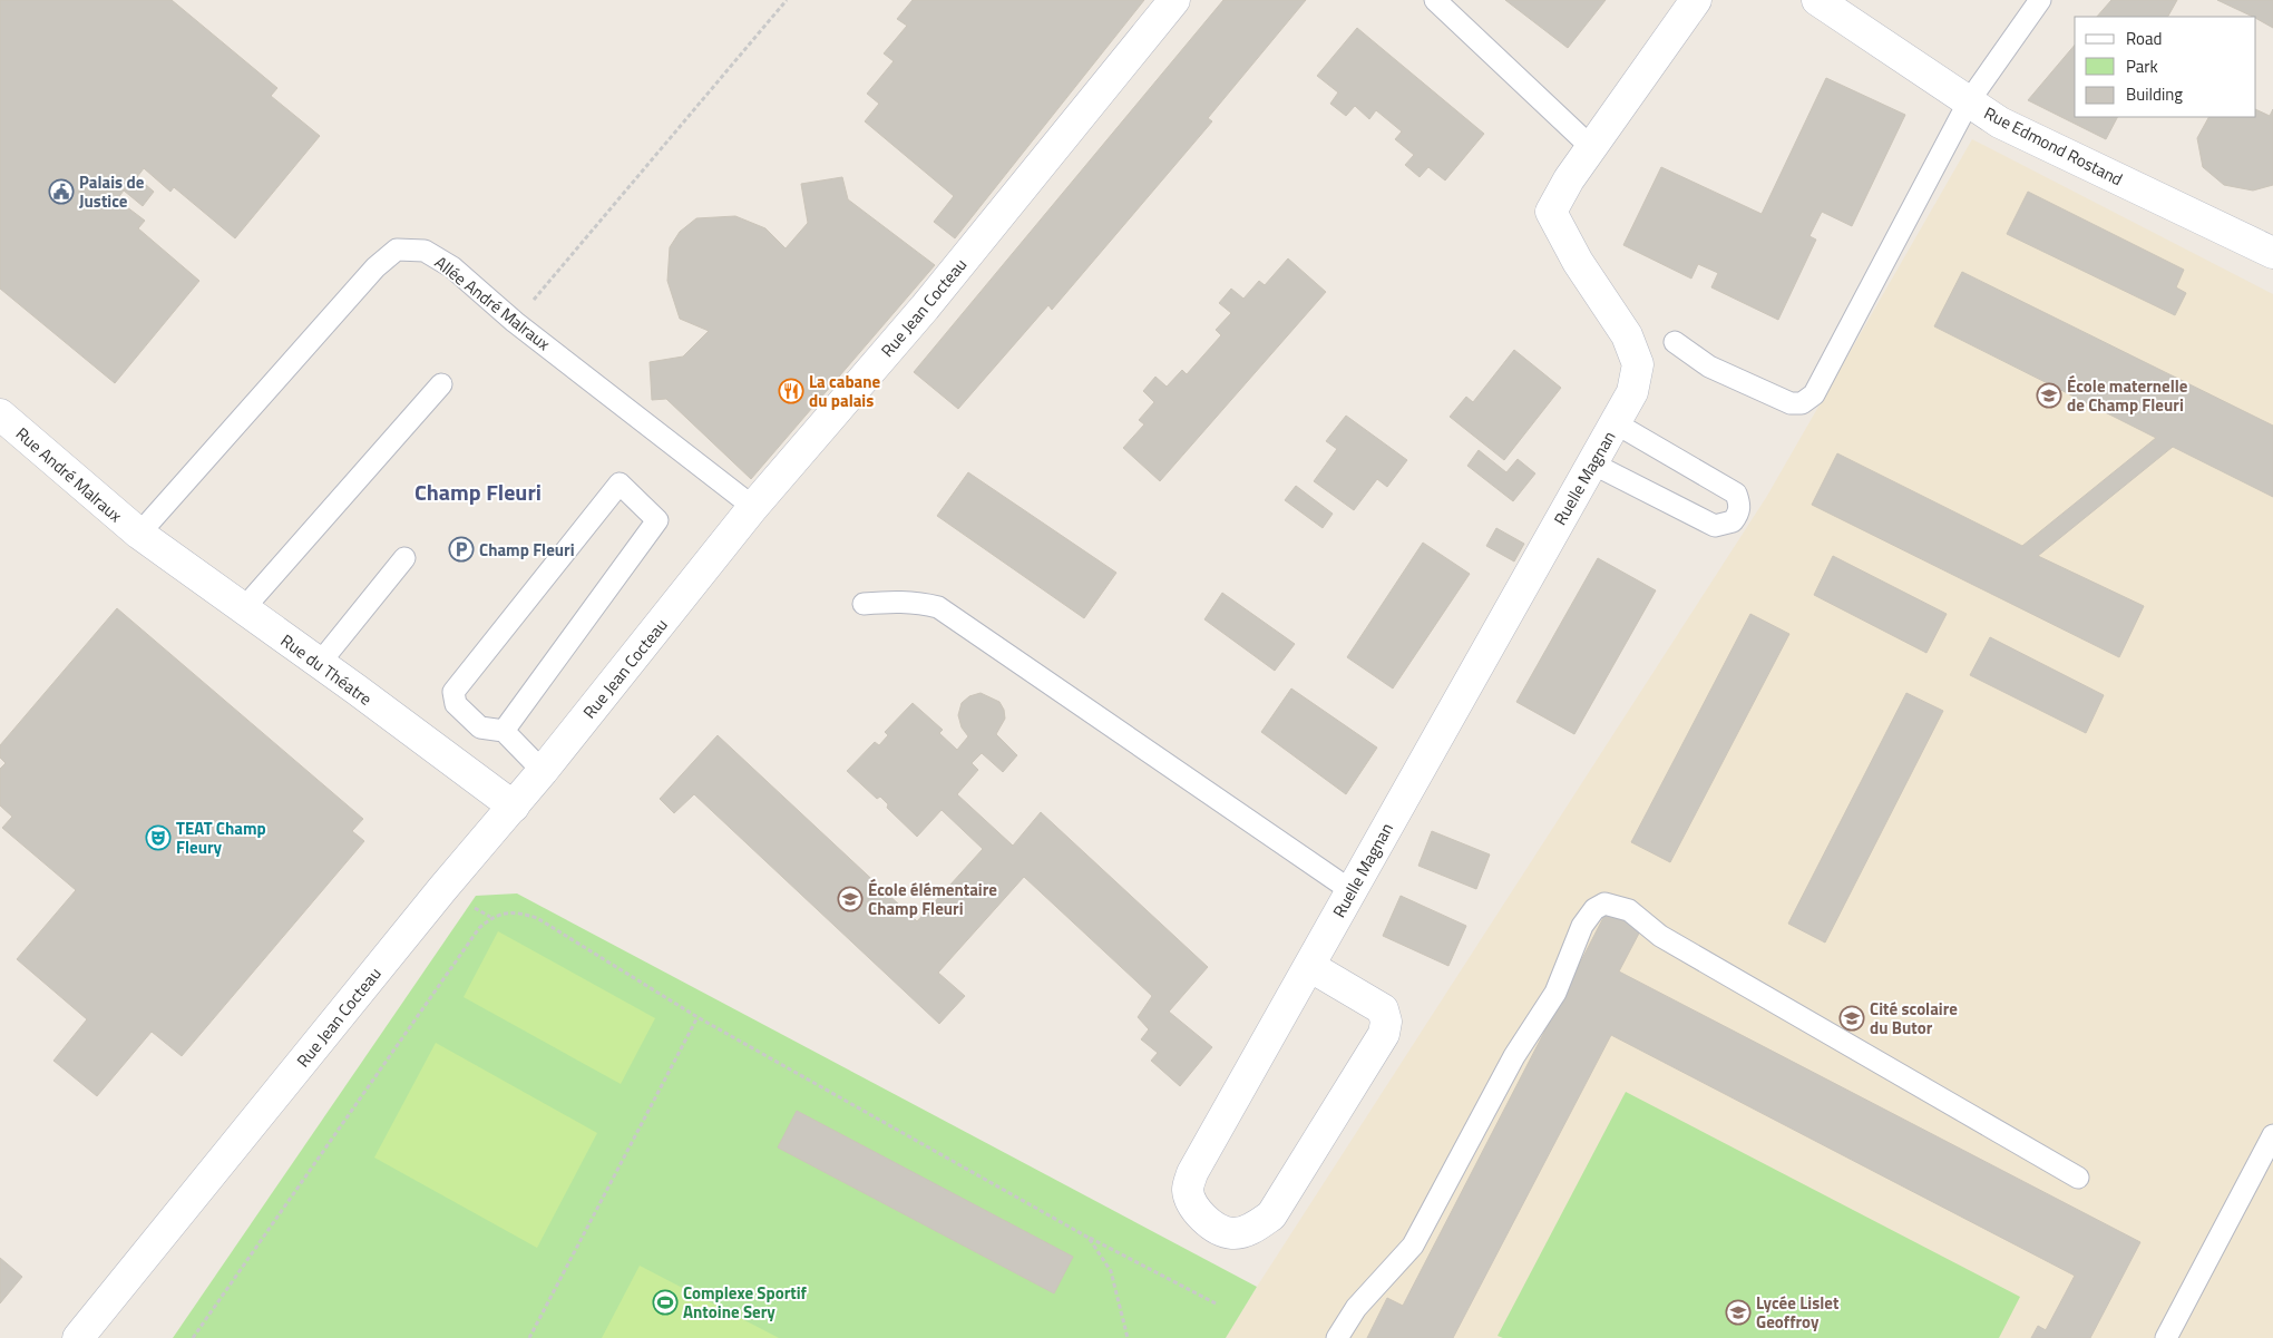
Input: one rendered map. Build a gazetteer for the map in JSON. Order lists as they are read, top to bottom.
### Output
{
  "streets": {
    "street": [
      "Rue Edmond Rostand",
      "Rue Jean Cocteau",
      "Rue André Malraux",
      "Ruelle Magnan",
      "Rue du Théatre"
    ],
    "lane": ["Allée André Malraux"]
  },
  "crossings": [
    ["Allée André Malraux", "Rue Jean Cocteau"],
    ["Allée André Malraux", "Rue André Malraux"],
    ["Allée André Malraux", "Rue du Théatre"],
    ["Rue Jean Cocteau", "Rue du Théatre"],
    ["Rue André Malraux", "Rue du Théatre"]
  ],
  "districts": ["Champ Fleuri"],
  "places": {
    "public building": ["Palais de Justice"],
    "restaurant": ["La cabane du palais"],
    "school or university": [
      "École maternelle de Champ Fleuri",
      "École élémentaire Champ Fleuri",
      "Cité scolaire du Butor",
      "Lycée Lislet Geoffroy"
    ],
    "parking": ["Champ Fleuri"],
    "theatre": ["TEAT Champ Fleury"],
    "sports": ["Complexe Sportif Antoine Sery"]
  },
  "legend": ["Road", "Park", "Building"]
}
